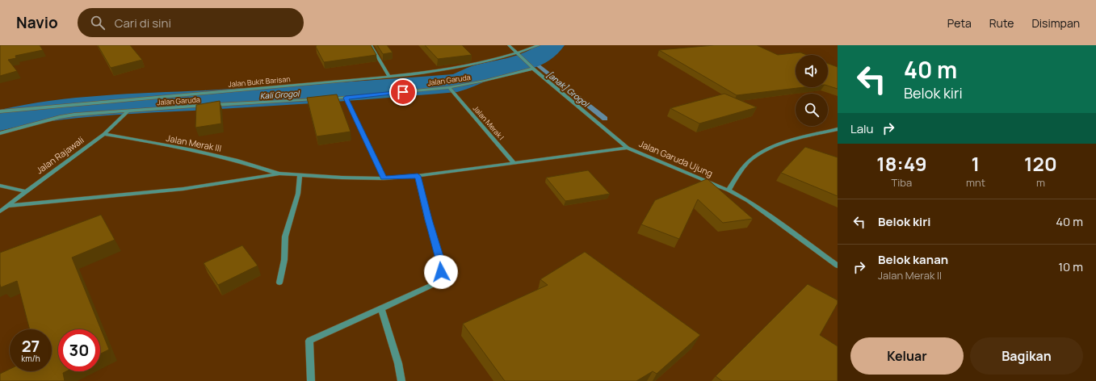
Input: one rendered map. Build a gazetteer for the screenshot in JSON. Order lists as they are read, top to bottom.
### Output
{
  "streets": {
    "street": [
      "Jalan Garuda",
      "Jalan Bukit Barisan",
      "Jalan Merak I",
      "Jalan Merak III",
      "Jalan Rajawali",
      "Jalan Garuda Ujung"
    ]
  },
  "crossings": [
    ["Jalan Garuda", "Jalan Merak I"],
    ["Jalan Garuda", "Jalan Rajawali"],
    ["Jalan Garuda", "Jalan Garuda Ujung"],
    ["Jalan Bukit Barisan", "Jalan Garuda Ujung"],
    ["Jalan Merak III", "Jalan Rajawali"]
  ],
  "water": ["[anak] Grogol", "Kali Grogol"],
  "page": {
    "header": "Navio",
    "search": "Cari di sini",
    "nav": ["Peta", "Rute", "Disimpan"],
    "turn": ["40 m", "Belok kiri"],
    "then": "Lalu",
    "eta": [
      "18:49",
      "Tiba",
      "1",
      "mnt",
      "120",
      "m"
    ],
    "list": [
      {
        "name": "Belok kiri",
        "value": "40 m"
      },
      {
        "name": "Belok kanan",
        "note": "Jalan Merak II",
        "value": "10 m"
      }
    ],
    "speed": "27 km/h",
    "limit": "30",
    "buttons": ["Keluar", "Bagikan"]
  }
}
